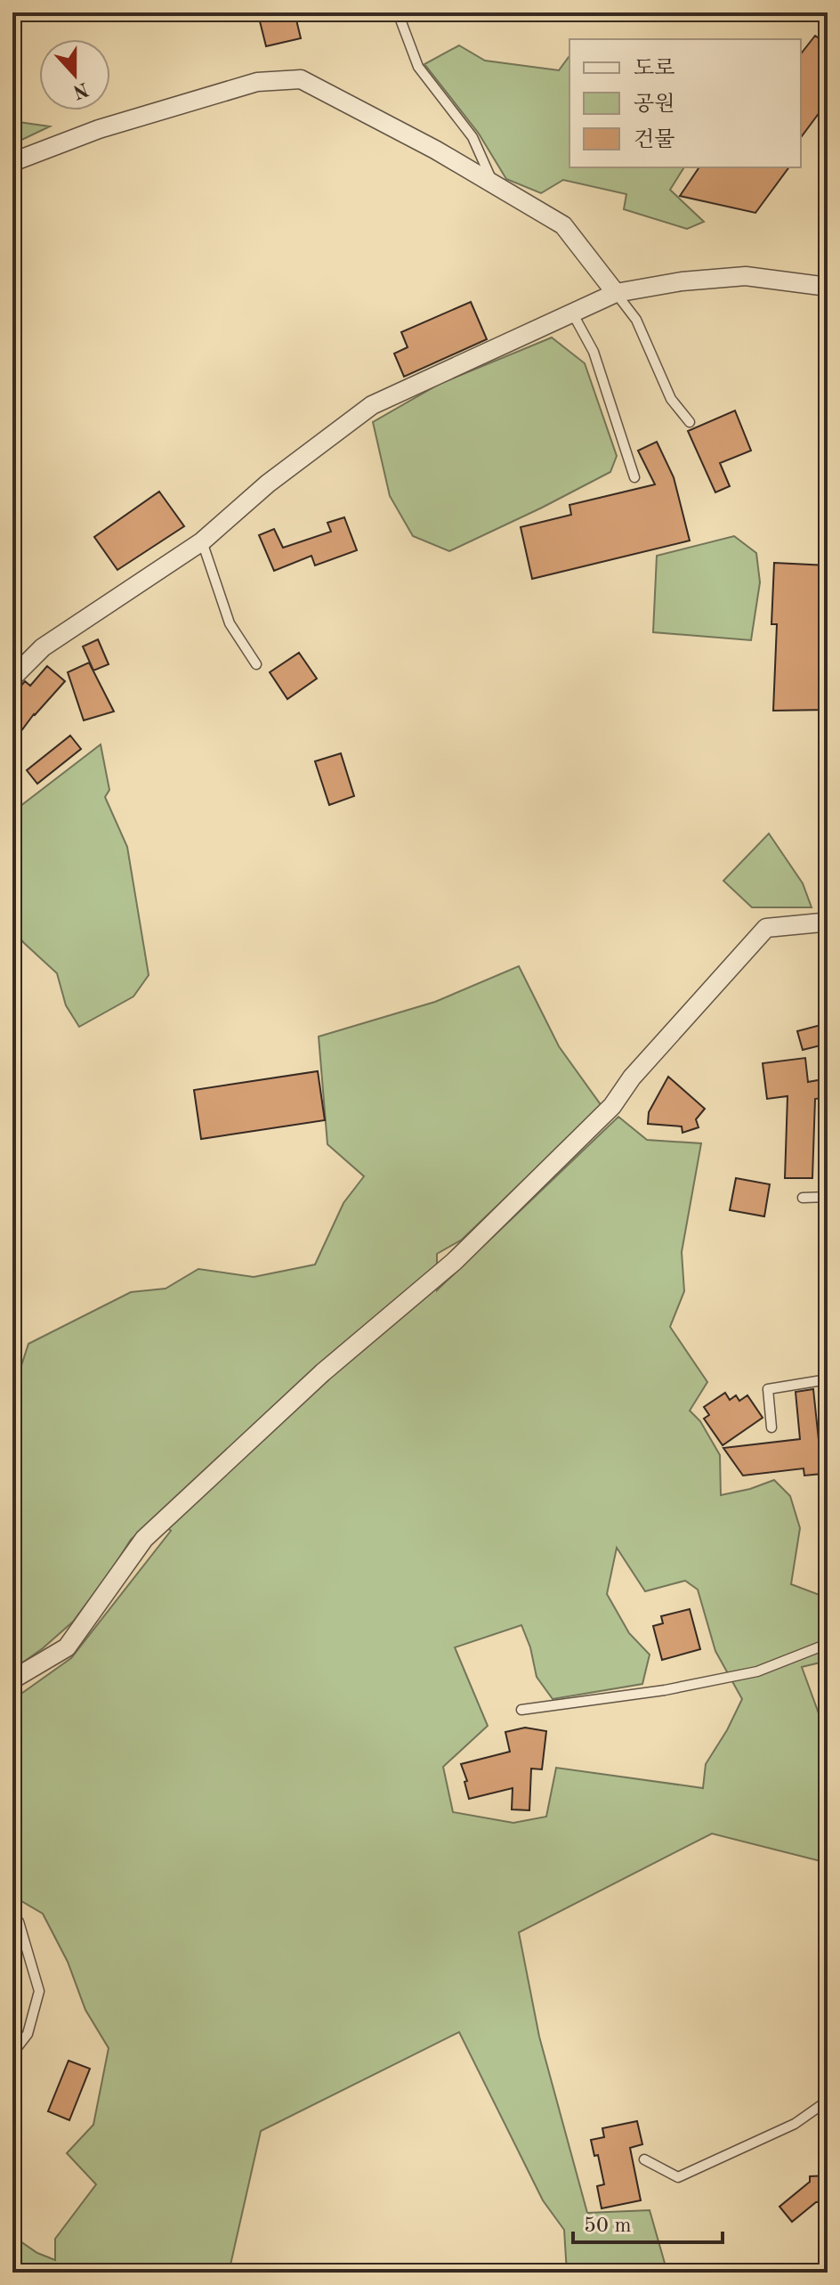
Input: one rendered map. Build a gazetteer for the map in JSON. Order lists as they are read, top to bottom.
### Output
{
  "legend": ["도로", "공원", "건물"],
  "scale_bar": "50 m",
  "north": "bottom"
}
